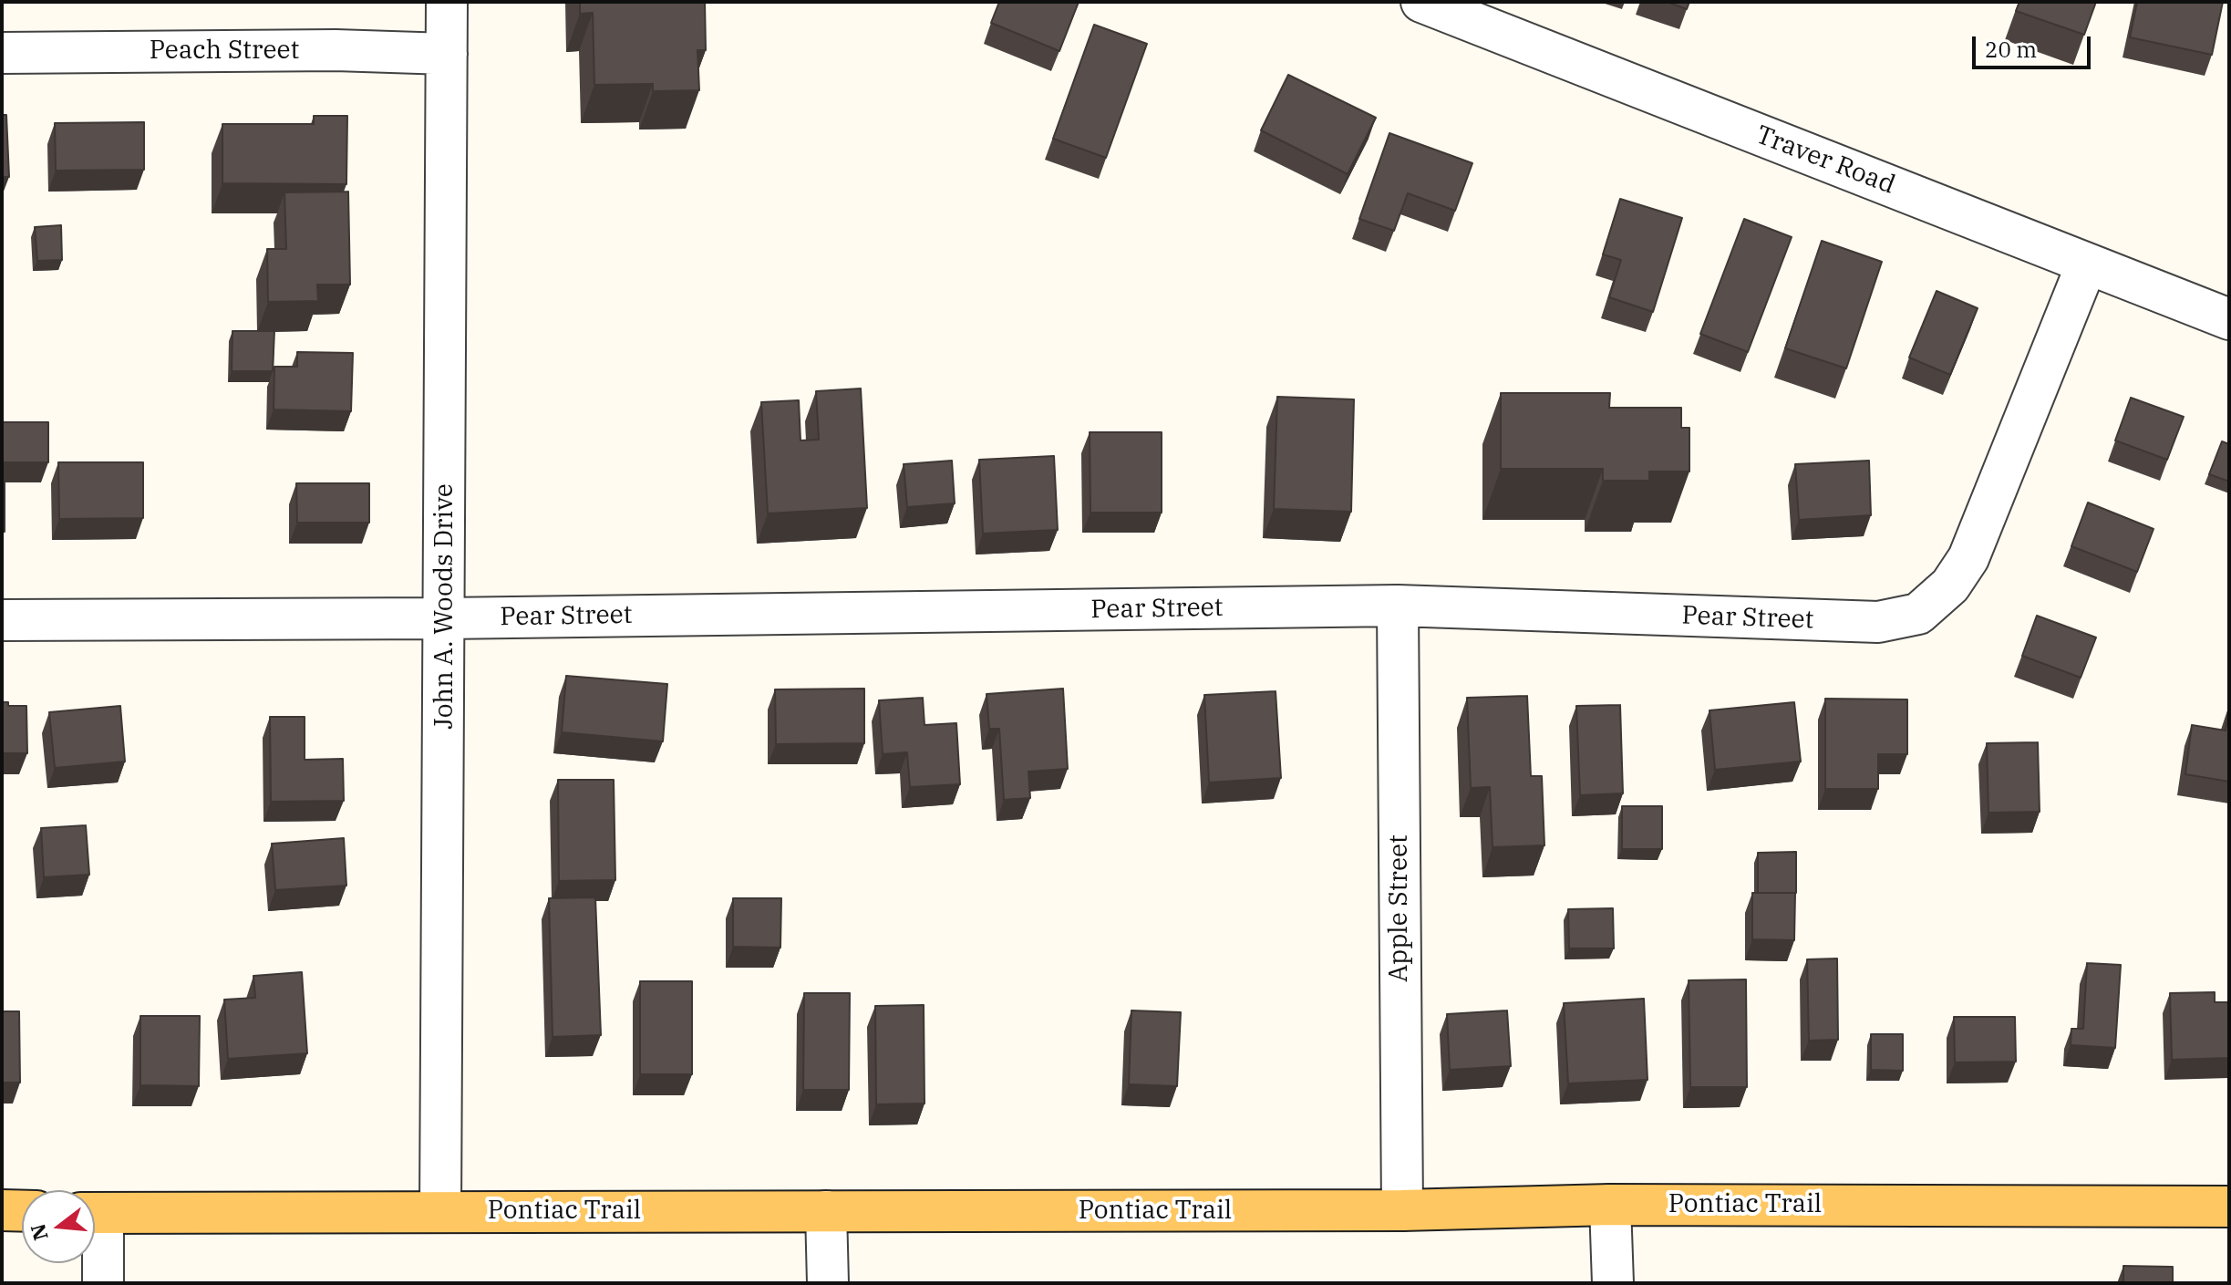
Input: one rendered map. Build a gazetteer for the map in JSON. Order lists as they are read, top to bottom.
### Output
{
  "streets": {
    "main road": ["Pontiac Trail"],
    "street": [
      "Peach Street",
      "Traver Road",
      "John A. Woods Drive",
      "Pear Street",
      "Apple Street"
    ]
  },
  "crossings": [
    ["Peach Street", "John A. Woods Drive"],
    ["Traver Road", "Pear Street"],
    ["John A. Woods Drive", "Pear Street"],
    ["John A. Woods Drive", "Pontiac Trail"],
    ["Pear Street", "Apple Street"],
    ["Apple Street", "Pontiac Trail"]
  ],
  "scale_bar": "20 m",
  "north": "left"
}
